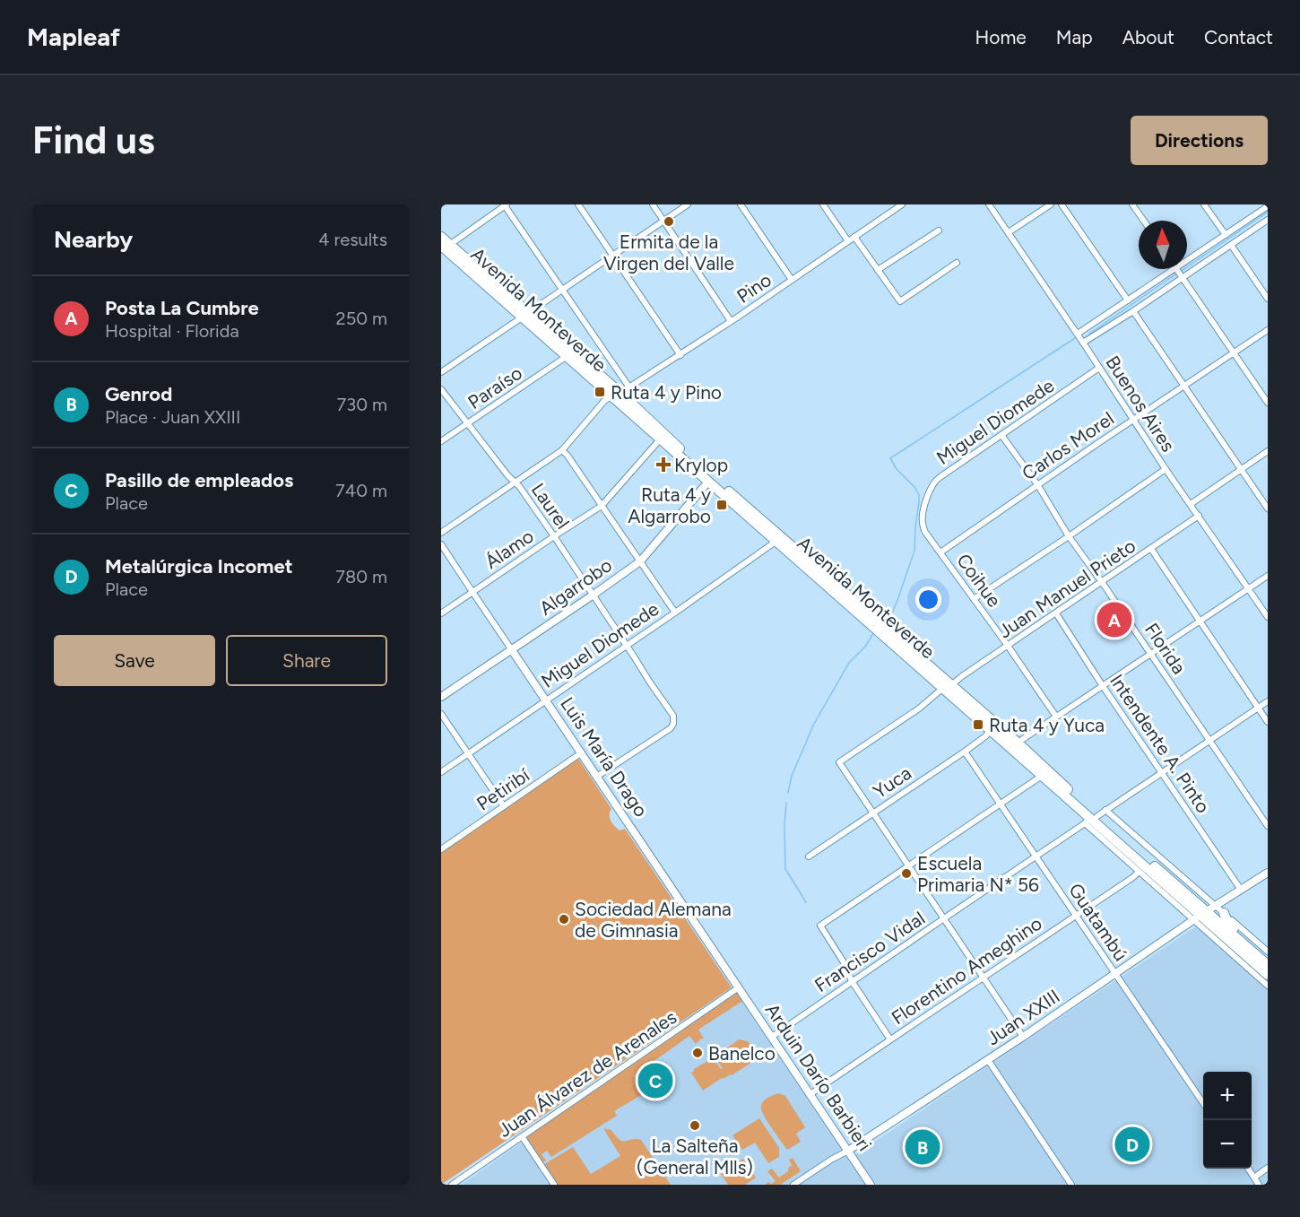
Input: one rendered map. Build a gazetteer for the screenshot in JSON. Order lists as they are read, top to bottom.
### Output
{
  "streets": {
    "main road": ["Avenida Monteverde"],
    "street": [
      "Pino",
      "Paraíso",
      "Buenos Aires",
      "Miguel Diomede",
      "Carlos Morel",
      "Laurel",
      "Álamo",
      "Coihue",
      "Algarrobo",
      "Juan Manuel Prieto",
      "Florida",
      "Intendente A. Pinto",
      "Luis María Drago",
      "Yuca",
      "Petiribí",
      "Guatambú",
      "Francisco Vidal",
      "Florentino Ameghino",
      "Juan XXIII",
      "Juan Álvarez de Arenales",
      "Arduin Darío Barbieri"
    ]
  },
  "crossings": [
    ["Pino", "Avenida Monteverde"],
    ["Avenida Monteverde", "Paraíso"],
    ["Avenida Monteverde", "Miguel Diomede"],
    ["Avenida Monteverde", "Álamo"],
    ["Avenida Monteverde", "Algarrobo"],
    ["Avenida Monteverde", "Juan Manuel Prieto"],
    ["Avenida Monteverde", "Yuca"],
    ["Avenida Monteverde", "Francisco Vidal"],
    ["Avenida Monteverde", "Juan XXIII"],
    ["Paraíso", "Laurel"],
    ["Buenos Aires", "Miguel Diomede"],
    ["Buenos Aires", "Carlos Morel"],
    ["Buenos Aires", "Juan Manuel Prieto"],
    ["Miguel Diomede", "Laurel"],
    ["Miguel Diomede", "Coihue"],
    ["Miguel Diomede", "Florida"],
    ["Miguel Diomede", "Luis María Drago"],
    ["Carlos Morel", "Coihue"],
    ["Carlos Morel", "Florida"],
    ["Laurel", "Álamo"],
    ["Laurel", "Algarrobo"],
    ["Laurel", "Luis María Drago"],
    ["Álamo", "Luis María Drago"],
    ["Coihue", "Juan Manuel Prieto"],
    ["Algarrobo", "Luis María Drago"],
    ["Juan Manuel Prieto", "Florida"],
    ["Juan Manuel Prieto", "Intendente A. Pinto"],
    ["Juan Manuel Prieto", "Yuca"],
    ["Florida", "Francisco Vidal"],
    ["Intendente A. Pinto", "Francisco Vidal"],
    ["Intendente A. Pinto", "Juan XXIII"],
    ["Luis María Drago", "Petiribí"],
    ["Luis María Drago", "Juan Álvarez de Arenales"],
    ["Luis María Drago", "Arduin Darío Barbieri"],
    ["Yuca", "Guatambú"],
    ["Guatambú", "Francisco Vidal"],
    ["Guatambú", "Florentino Ameghino"],
    ["Guatambú", "Juan XXIII"],
    ["Francisco Vidal", "Arduin Darío Barbieri"],
    ["Florentino Ameghino", "Arduin Darío Barbieri"],
    ["Juan XXIII", "Arduin Darío Barbieri"],
    ["Juan Álvarez de Arenales", "Arduin Darío Barbieri"]
  ],
  "places": {
    "other": [
      "Ermita de la Virgen del Valle",
      "Escuela Primaria N* 56",
      "Sociedad Alemana de Gimnasia",
      "Banelco",
      "La Salteña (General Mlls)"
    ],
    "transit": ["Ruta 4 y Pino", "Ruta 4 y Algarrobo", "Ruta 4 y Yuca"],
    "health": ["Krylop"]
  },
  "north": "top",
  "page": {
    "header": "Mapleaf",
    "nav": [
      "Home",
      "Map",
      "About",
      "Contact"
    ],
    "buttons": [
      "Directions",
      ["Save", "Share"]
    ],
    "title": "Find us",
    "heading": ["Nearby", "4 results"],
    "list": [
      {
        "mark": "A",
        "name": "Posta La Cumbre",
        "note": "Hospital · Florida",
        "value": "250 m"
      },
      {
        "mark": "B",
        "name": "Genrod",
        "note": "Place · Juan XXIII",
        "value": "730 m"
      },
      {
        "mark": "C",
        "name": "Pasillo de empleados",
        "note": "Place",
        "value": "740 m"
      },
      {
        "mark": "D",
        "name": "Metalúrgica Incomet",
        "note": "Place",
        "value": "780 m"
      }
    ],
    "pins": [
      "A",
      "C",
      "D",
      "B"
    ],
    "map_buttons": ["+", "−"]
  }
}
